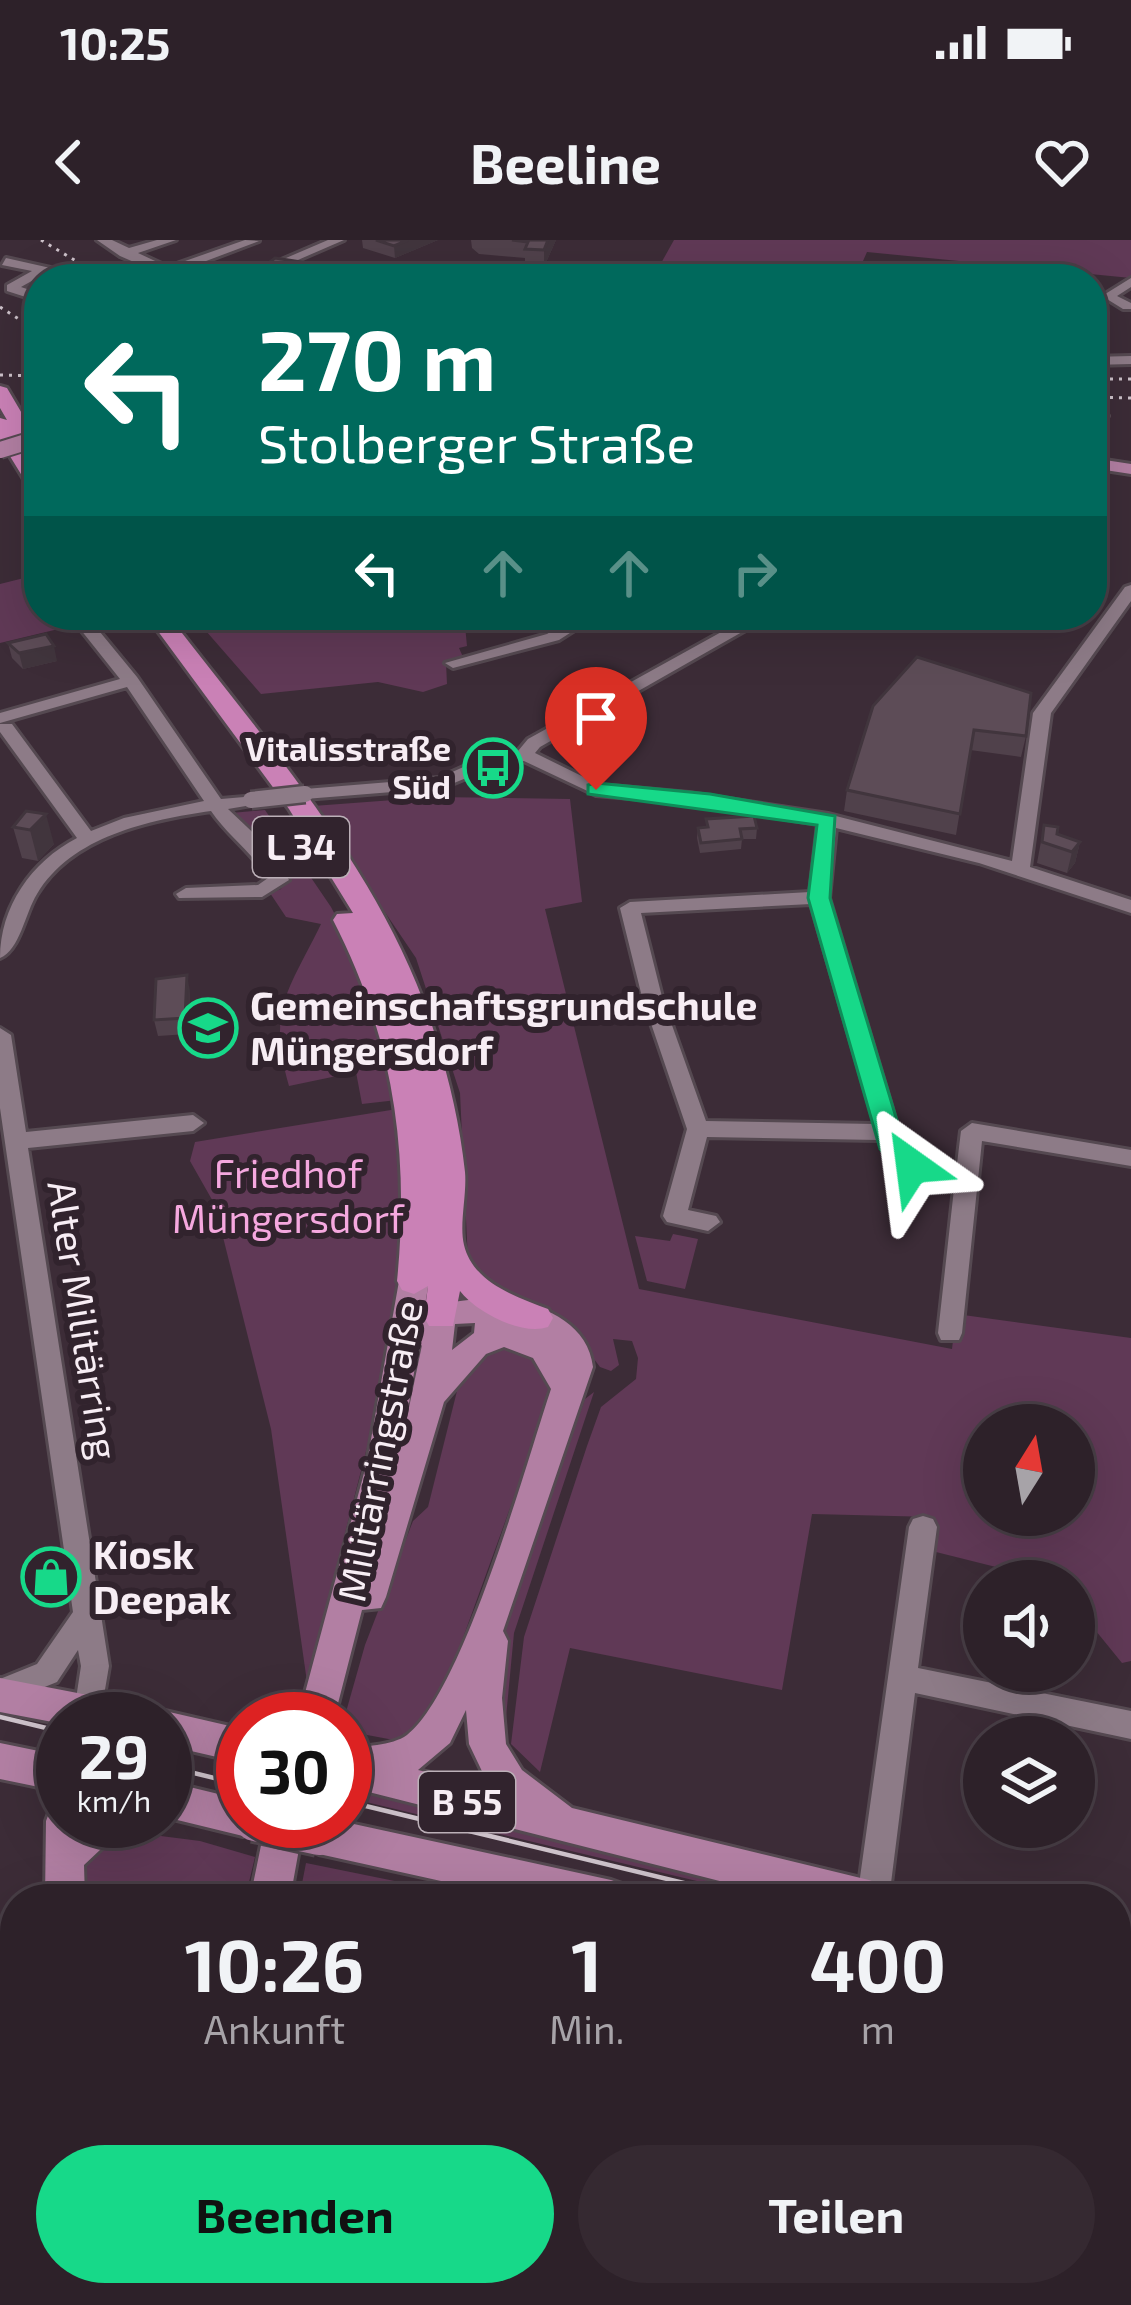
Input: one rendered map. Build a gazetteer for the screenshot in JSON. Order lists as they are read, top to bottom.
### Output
{
  "streets": {
    "highway": ["L 34", "Militärringstraße"],
    "main road": ["B 55"],
    "street": ["Alter Militärring"]
  },
  "parks": ["Friedhof Müngersdorf"],
  "places": {
    "bus stop": ["Vitalisstraße Süd"],
    "school or university": ["Gemeinschaftsgrundschule Müngersdorf"],
    "shop": ["Kiosk Deepak"]
  },
  "north": "top",
  "page": {
    "status": "10:25",
    "header": "Beeline",
    "turn": ["270 m", "Stolberger Straße"],
    "speed": "29 km/h",
    "limit": "30",
    "eta": [
      "10:26",
      "Ankunft",
      "1",
      "Min.",
      "400",
      "m"
    ],
    "buttons": ["Beenden", "Teilen"]
  }
}
